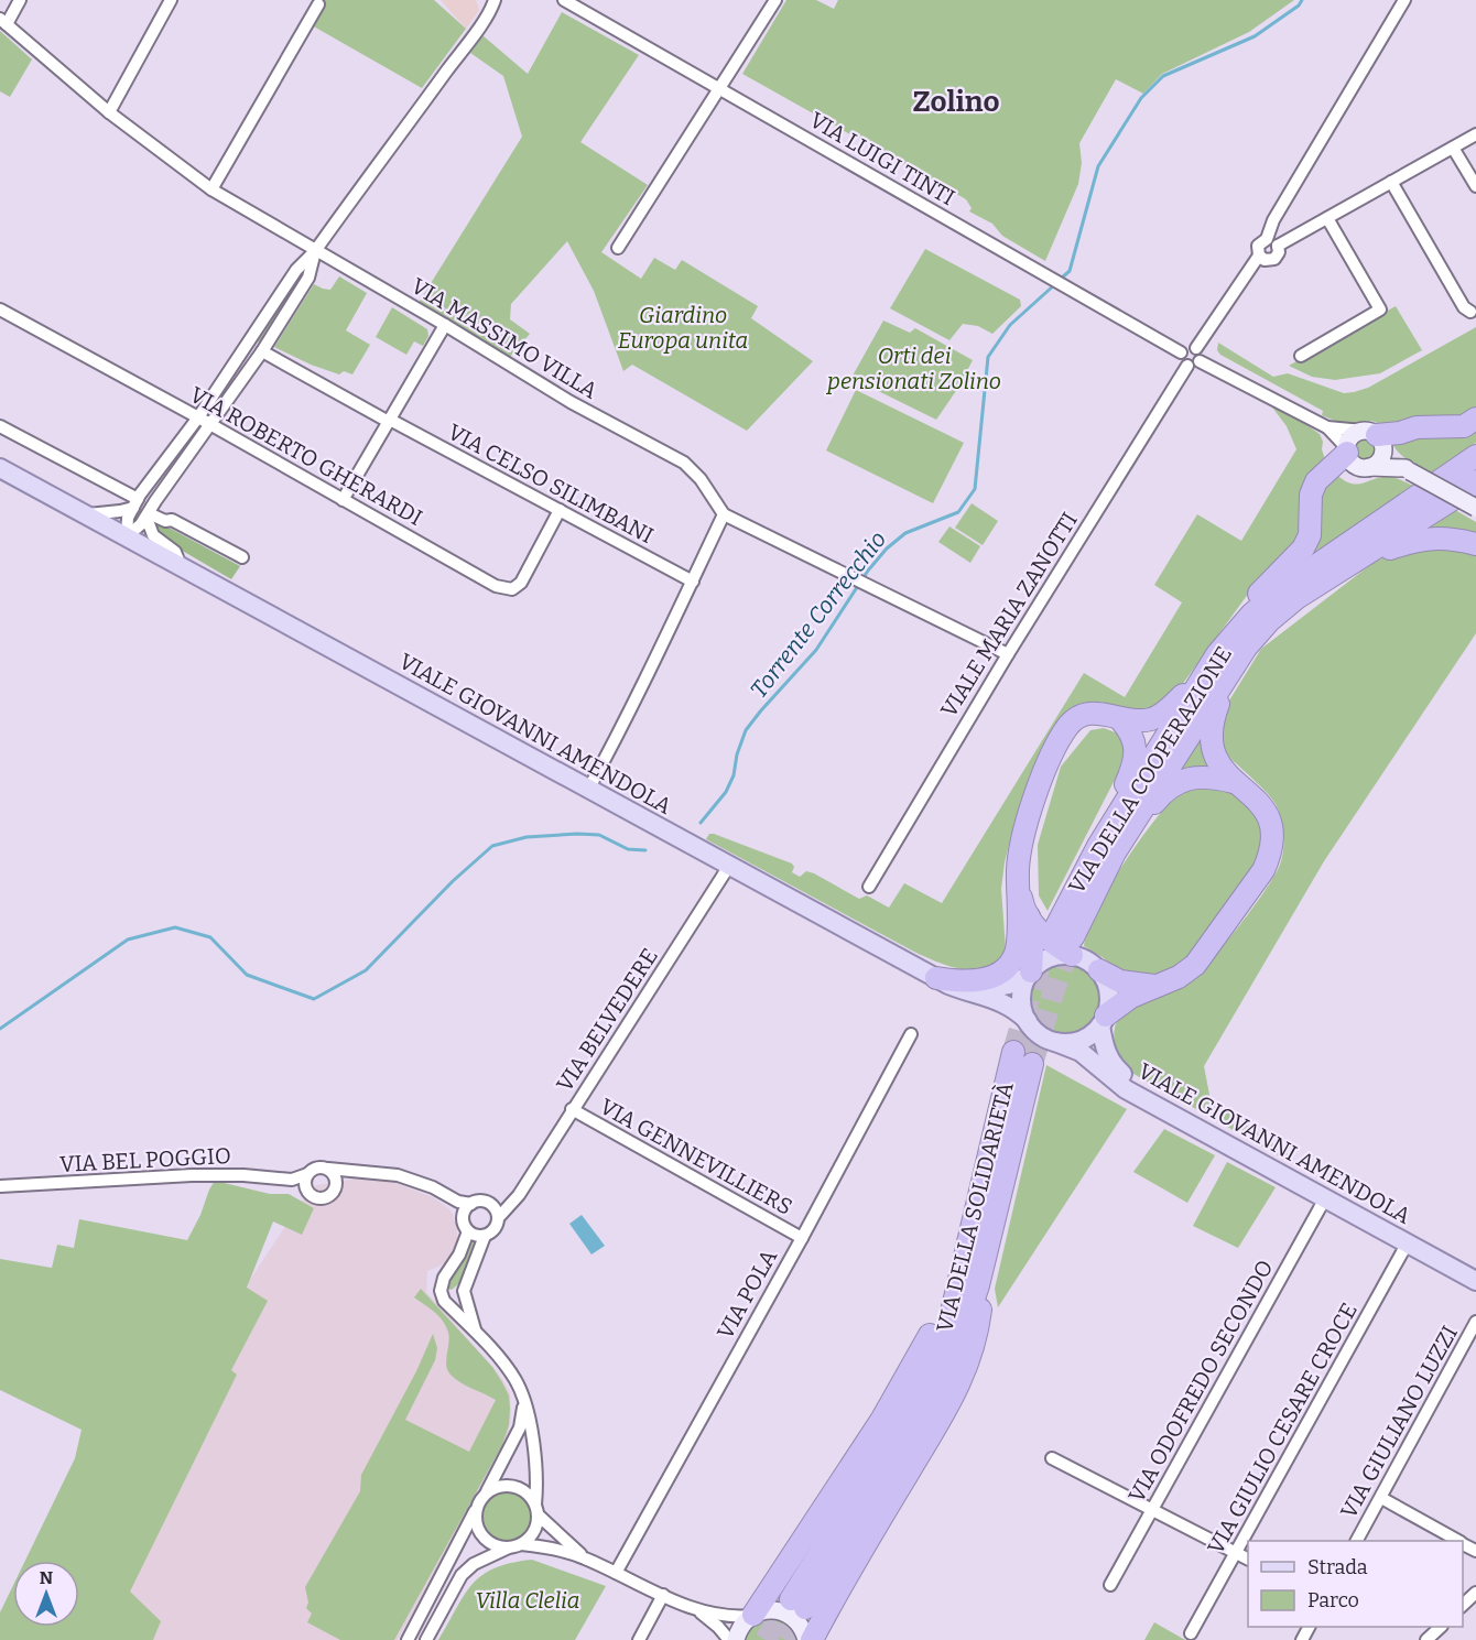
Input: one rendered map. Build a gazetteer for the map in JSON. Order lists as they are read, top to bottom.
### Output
{
  "streets": {
    "highway": ["VIA DELLA COOPERAZIONE", "VIA DELLA SOLIDARIETÀ"],
    "main road": ["VIALE GIOVANNI AMENDOLA"],
    "street": [
      "VIA LUIGI TINTI",
      "VIA MASSIMO VILLA",
      "VIA ROBERTO GHERARDI",
      "VIA CELSO SILIMBANI",
      "VIALE MARIA ZANOTTI",
      "VIA BELVEDERE",
      "VIA GENNEVILLIERS",
      "VIA BEL POGGIO",
      "VIA POLA",
      "VIA ODOFREDO SECONDO",
      "VIA GIULIANO LUZZI",
      "VIA GIULIO CESARE CROCE"
    ]
  },
  "crossings": [
    ["VIA LUIGI TINTI", "VIALE MARIA ZANOTTI"],
    ["VIA ROBERTO GHERARDI", "VIA CELSO SILIMBANI"],
    ["VIALE GIOVANNI AMENDOLA", "VIA DELLA COOPERAZIONE"],
    ["VIALE GIOVANNI AMENDOLA", "VIA BELVEDERE"],
    ["VIALE GIOVANNI AMENDOLA", "VIA ODOFREDO SECONDO"],
    ["VIALE GIOVANNI AMENDOLA", "VIA GIULIO CESARE CROCE"],
    ["VIA BELVEDERE", "VIA GENNEVILLIERS"],
    ["VIA BELVEDERE", "VIA BEL POGGIO"],
    ["VIA GENNEVILLIERS", "VIA POLA"]
  ],
  "districts": ["Zolino"],
  "water": ["Torrente Correcchio"],
  "parks": ["Giardino Europa unita", "Orti dei pensionati Zolino", "Villa Clelia"],
  "legend": ["Strada", "Parco"],
  "north": "top"
}
